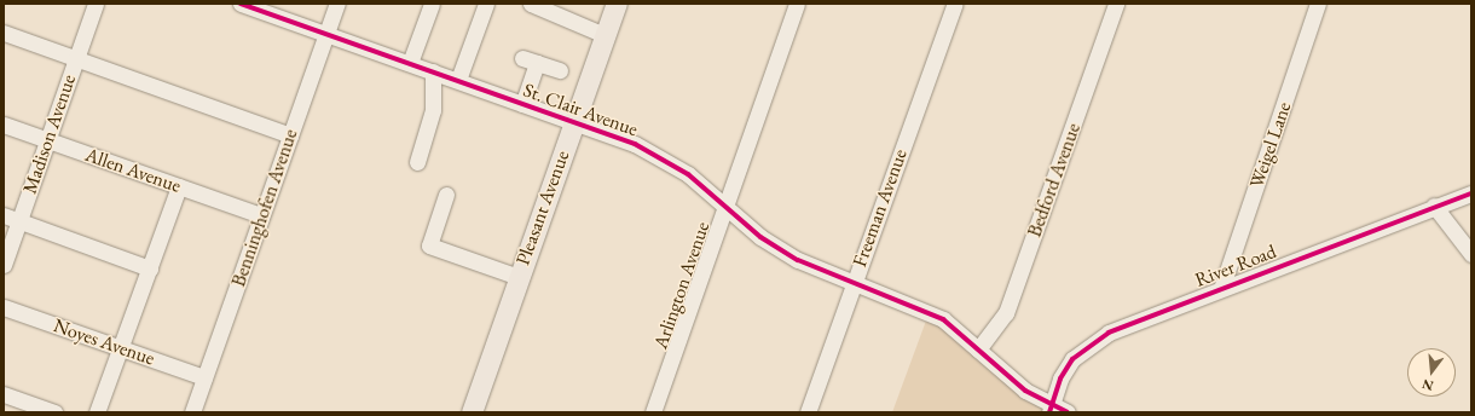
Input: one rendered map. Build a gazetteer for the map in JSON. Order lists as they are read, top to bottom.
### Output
{
  "streets": {
    "main road": ["Pleasant Avenue"],
    "street": [
      "St. Clair Avenue",
      "Madison Avenue",
      "Weigel Lane",
      "Allen Avenue",
      "Bedford Avenue",
      "Benninghofen Avenue",
      "Freeman Avenue",
      "River Road",
      "Arlington Avenue",
      "Noyes Avenue"
    ]
  },
  "crossings": [
    ["St. Clair Avenue", "Bedford Avenue"],
    ["St. Clair Avenue", "Benninghofen Avenue"],
    ["St. Clair Avenue", "Pleasant Avenue"],
    ["St. Clair Avenue", "Freeman Avenue"],
    ["St. Clair Avenue", "River Road"],
    ["St. Clair Avenue", "Arlington Avenue"],
    ["Madison Avenue", "Allen Avenue"],
    ["Weigel Lane", "River Road"],
    ["Allen Avenue", "Benninghofen Avenue"],
    ["Benninghofen Avenue", "Noyes Avenue"]
  ],
  "north": "bottom"
}
